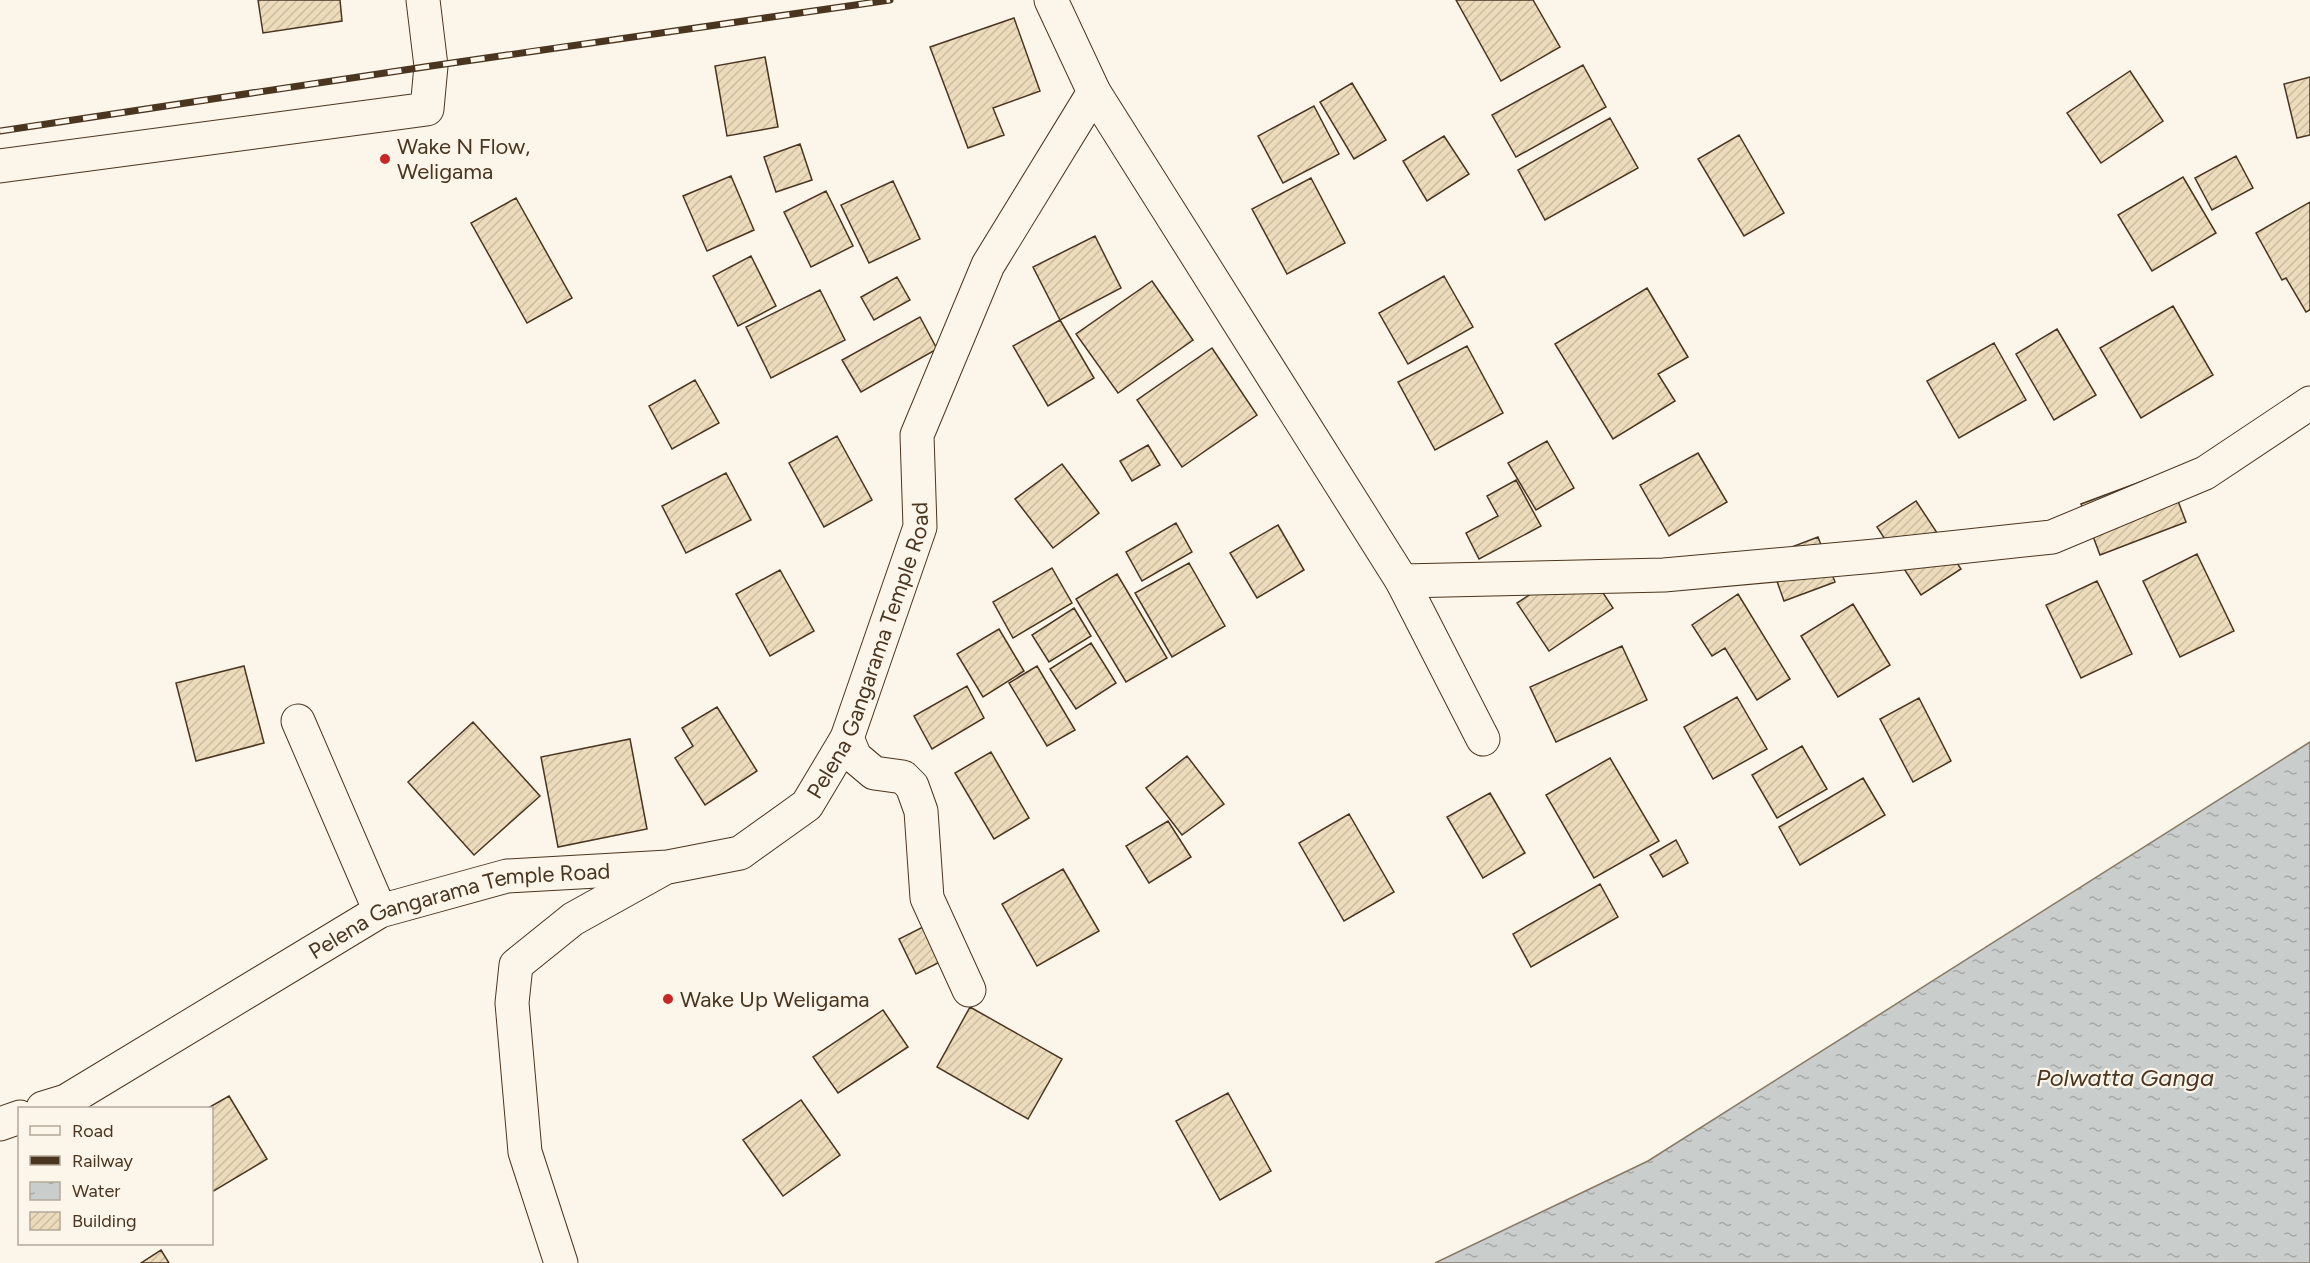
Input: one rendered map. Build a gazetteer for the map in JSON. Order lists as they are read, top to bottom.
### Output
{
  "streets": {
    "street": ["Pelena Gangarama Temple Road"]
  },
  "water": ["Polwatta Ganga"],
  "places": ["Wake N Flow, Weligama", "Wake Up Weligama"],
  "legend": [
    "Road",
    "Railway",
    "Water",
    "Building"
  ]
}
